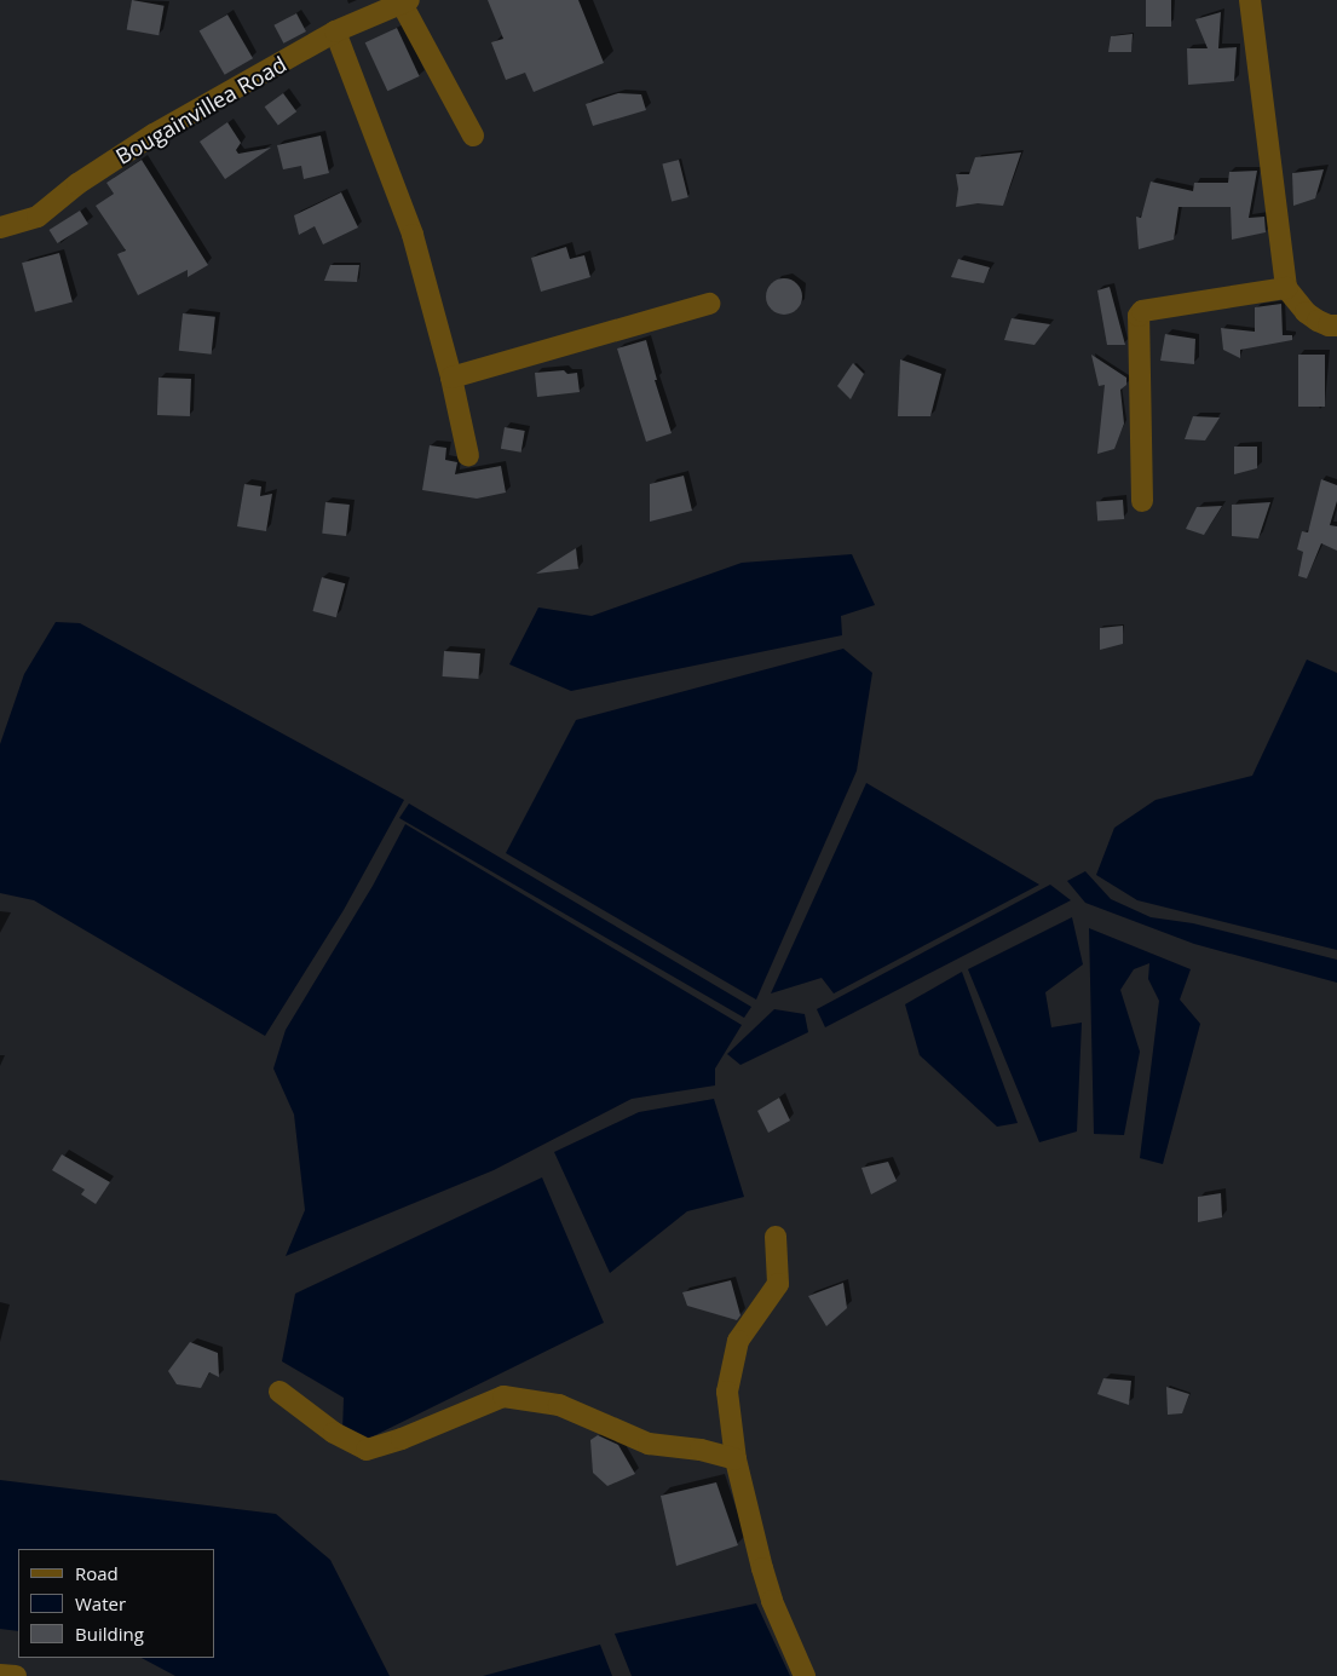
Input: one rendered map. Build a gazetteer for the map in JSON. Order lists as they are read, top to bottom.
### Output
{
  "streets": {
    "street": ["Bougainvillea Road"]
  },
  "legend": ["Road", "Water", "Building"]
}
